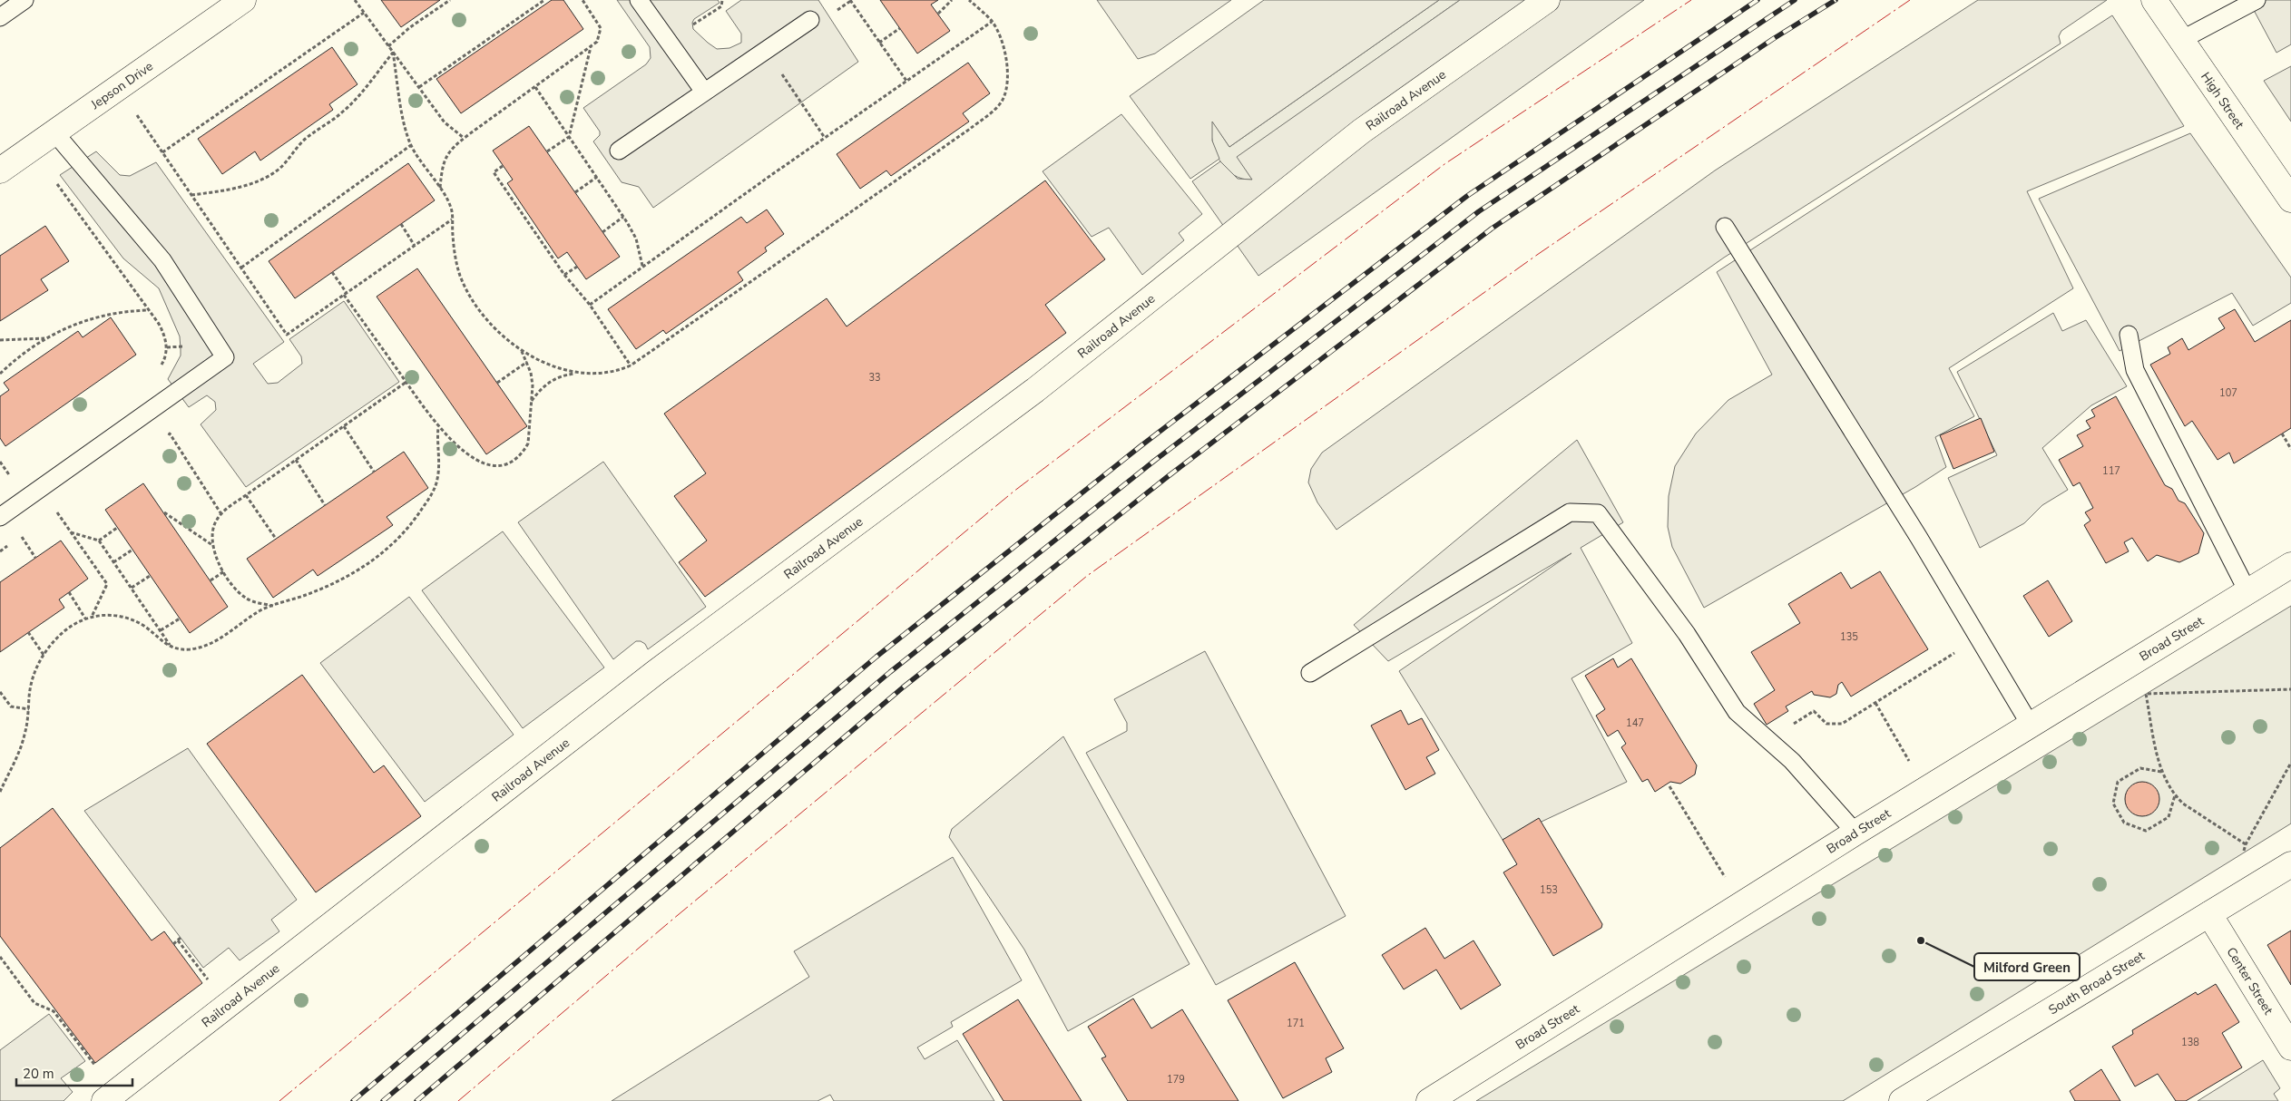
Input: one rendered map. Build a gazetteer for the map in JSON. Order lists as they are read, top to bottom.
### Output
{
  "streets": {
    "street": [
      "Jepson Drive",
      "Railroad Avenue",
      "High Street",
      "Broad Street",
      "Center Street",
      "South Broad Street"
    ]
  },
  "crossings": [
    ["Center Street", "South Broad Street"]
  ],
  "places": ["Milford Green"],
  "house_numbers": [
    "33",
    "107",
    "117",
    "135",
    "147",
    "153",
    "171",
    "138",
    "179"
  ],
  "scale_bar": "20 m"
}
